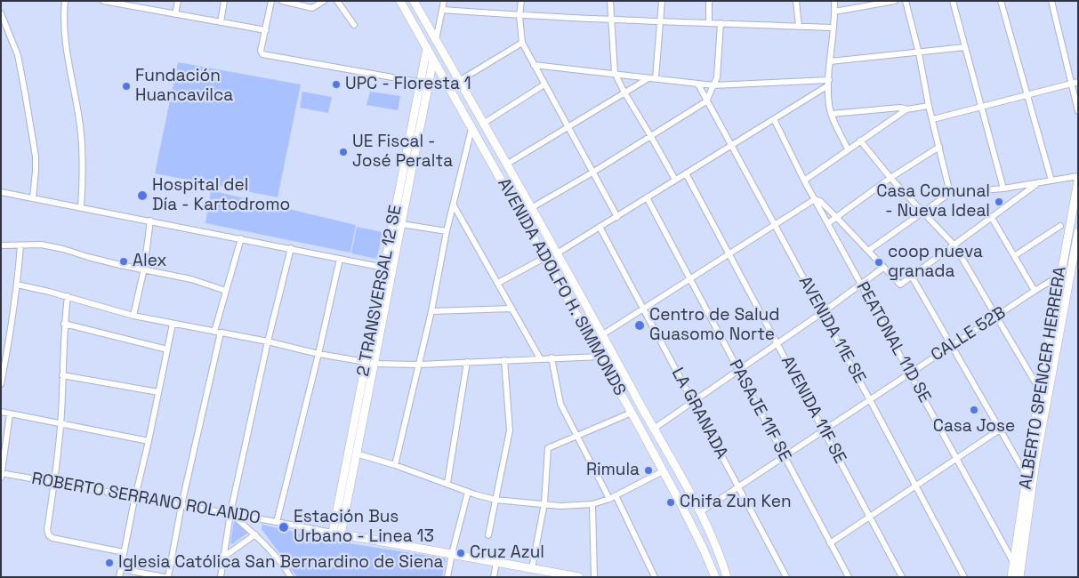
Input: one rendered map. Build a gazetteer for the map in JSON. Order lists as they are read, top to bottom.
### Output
{
  "streets": {
    "street": [
      "AVENIDA ADOLFO H. SIMMONDS",
      "2 TRANSVERSAL 12 SE",
      "AVENIDA 11E SE",
      "CALLE 52B",
      "PEATONAL 11D SE",
      "ALBERTO SPENCER HERRERA",
      "AVENIDA 11F SE",
      "PASAJE 11F SE",
      "LA GRANADA",
      "ROBERTO SERRANO ROLANDO"
    ]
  },
  "crossings": [
    ["AVENIDA ADOLFO H. SIMMONDS", "2 TRANSVERSAL 12 SE"],
    ["AVENIDA ADOLFO H. SIMMONDS", "CALLE 52B"],
    ["2 TRANSVERSAL 12 SE", "ROBERTO SERRANO ROLANDO"],
    ["AVENIDA 11E SE", "CALLE 52B"],
    ["CALLE 52B", "PEATONAL 11D SE"],
    ["CALLE 52B", "ALBERTO SPENCER HERRERA"],
    ["CALLE 52B", "AVENIDA 11F SE"],
    ["CALLE 52B", "PASAJE 11F SE"],
    ["CALLE 52B", "LA GRANADA"],
    ["PEATONAL 11D SE", "ALBERTO SPENCER HERRERA"]
  ],
  "places": [
    "UPC - Floresta 1",
    "Fundación Huancavilca",
    "UE Fiscal - José Peralta",
    "Hospital del Día - Kartodromo",
    "Casa Comunal - Nueva Ideal",
    "Alex",
    "coop nueva granada",
    "Centro de Salud Guasomo Norte",
    "Casa Jose",
    "Rimula",
    "Chifa Zun Ken",
    "Estación Bus Urbano - Linea 13",
    "Cruz Azul",
    "Iglesia Católica San Bernardino de Siena"
  ]
}
